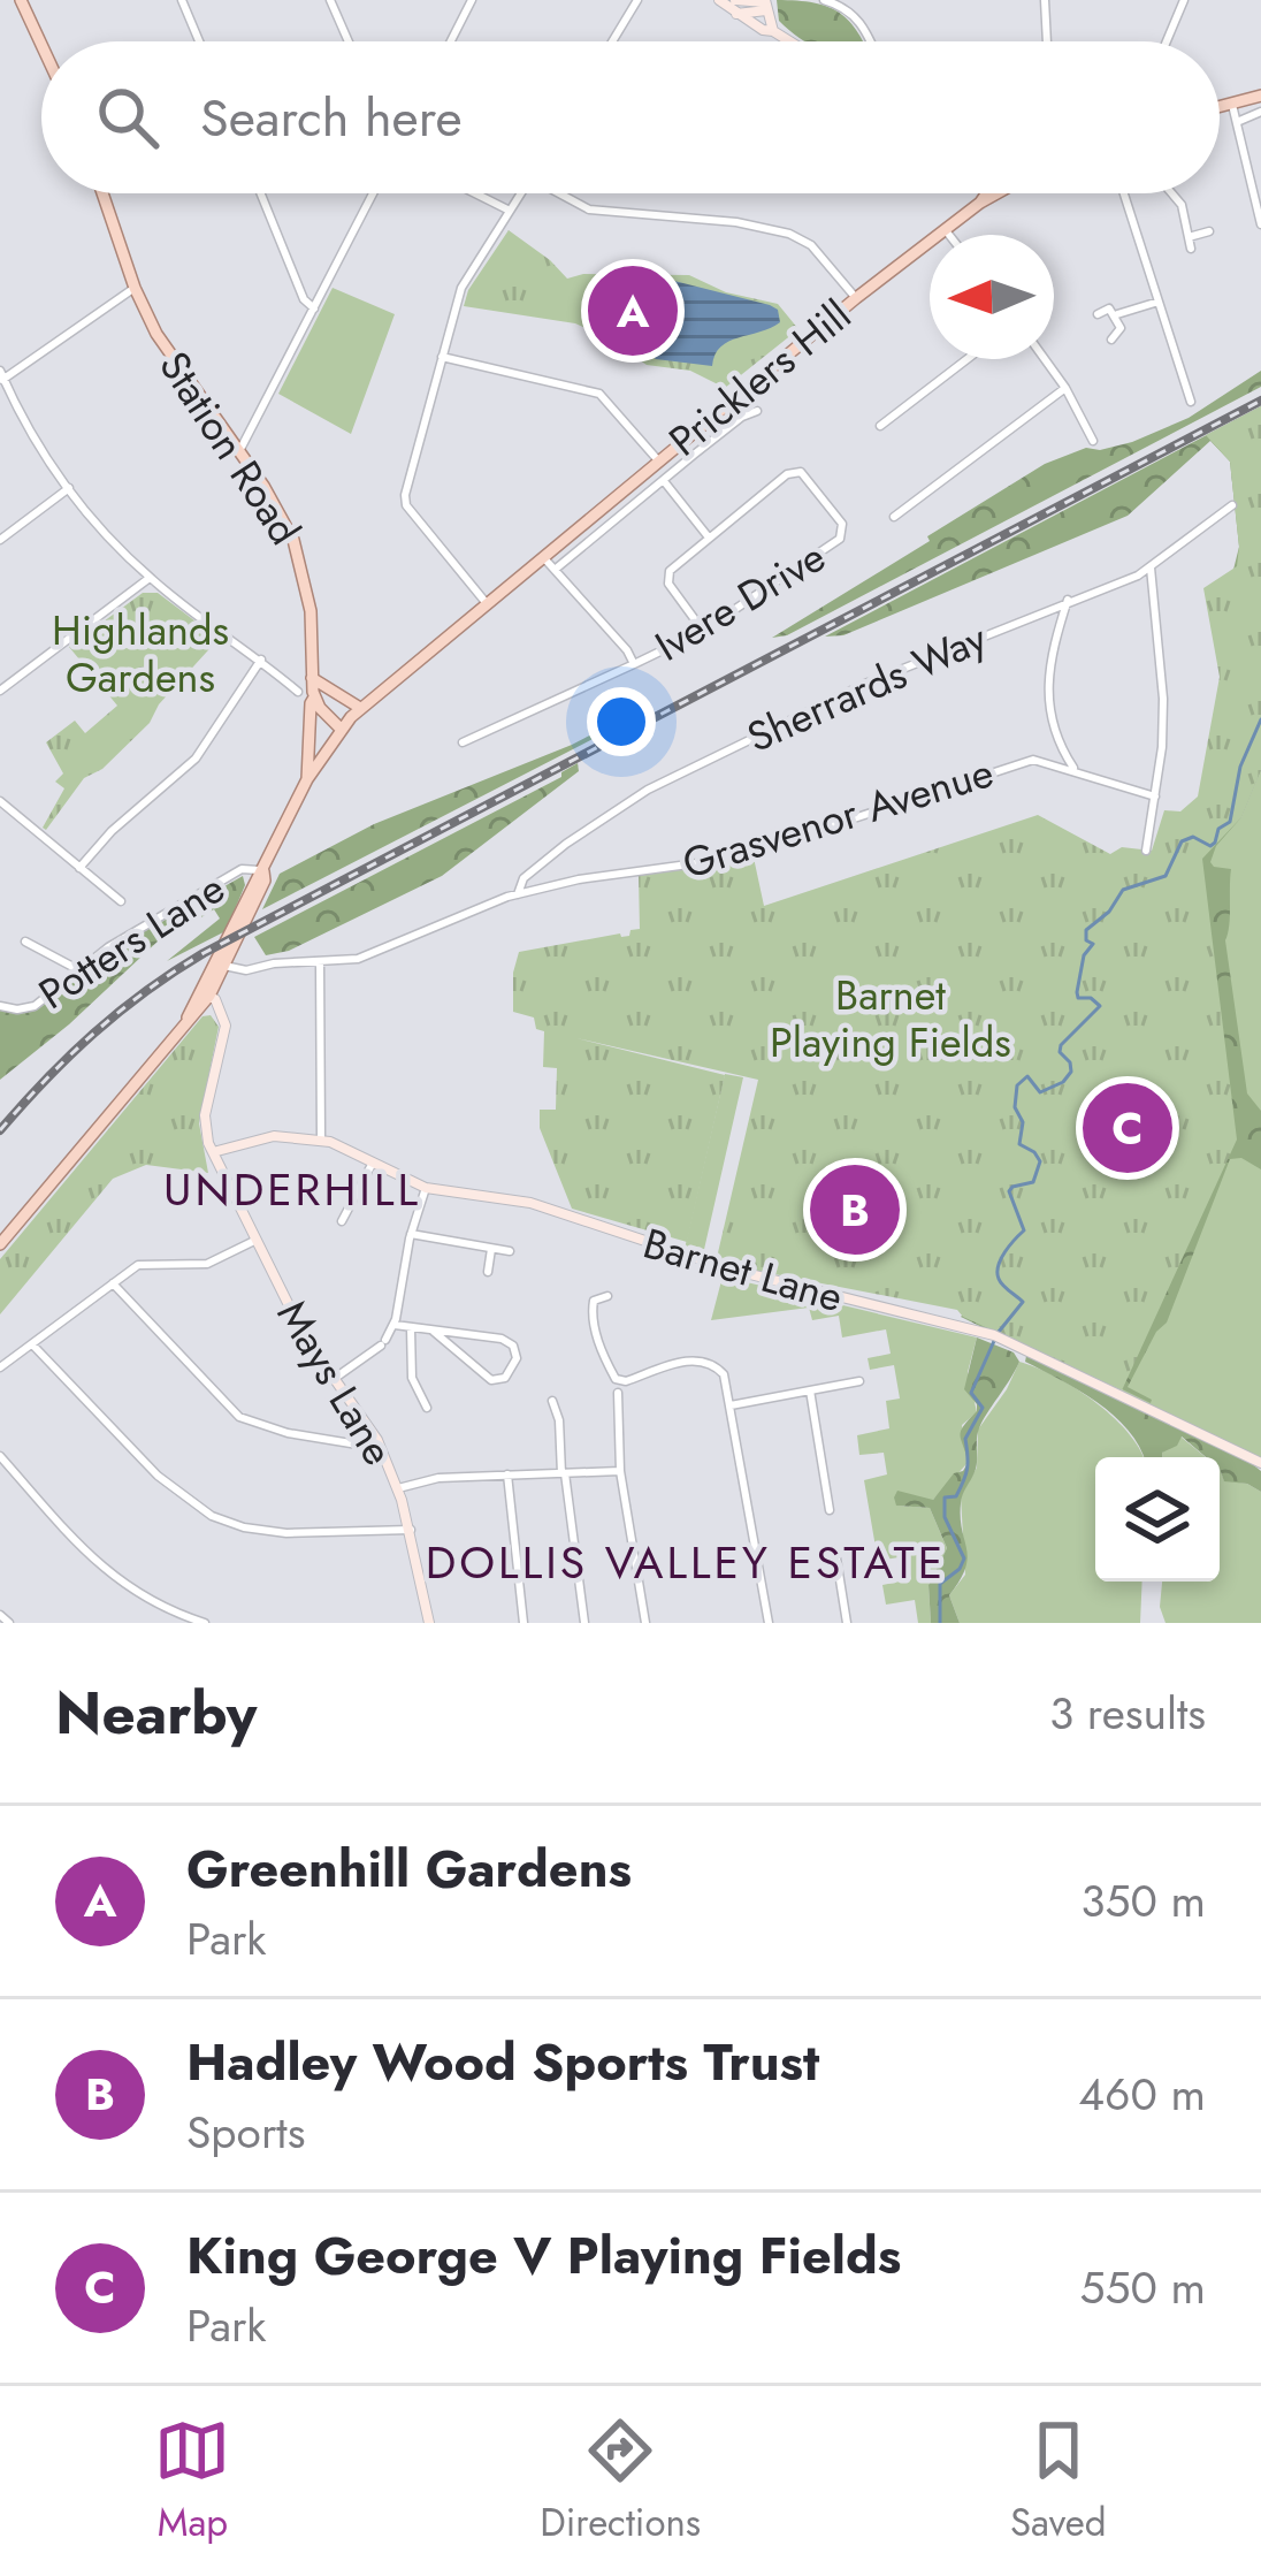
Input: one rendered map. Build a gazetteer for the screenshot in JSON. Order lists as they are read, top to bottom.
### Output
{
  "streets": {
    "main road": ["Pricklers Hill", "Station Road"],
    "street": [
      "Ivere Drive",
      "Sherrards Way",
      "Grasvenor Avenue",
      "Potters Lane",
      "Barnet Lane",
      "Mays Lane"
    ]
  },
  "crossings": [
    ["Pricklers Hill", "Station Road"],
    ["Sherrards Way", "Grasvenor Avenue"],
    ["Barnet Lane", "Mays Lane"]
  ],
  "districts": ["UNDERHILL", "DOLLIS VALLEY ESTATE"],
  "parks": ["Highlands Gardens", "Barnet Playing Fields"],
  "north": "left",
  "page": {
    "search": "Search here",
    "pins": ["A", "C", "B"],
    "heading": ["Nearby", "3 results"],
    "list": [
      {
        "mark": "A",
        "name": "Greenhill Gardens",
        "note": "Park",
        "value": "350 m"
      },
      {
        "mark": "B",
        "name": "Hadley Wood Sports Trust",
        "note": "Sports",
        "value": "460 m"
      },
      {
        "mark": "C",
        "name": "King George V Playing Fields",
        "note": "Park",
        "value": "550 m"
      }
    ],
    "nav": ["Map", "Directions", "Saved"]
  }
}
